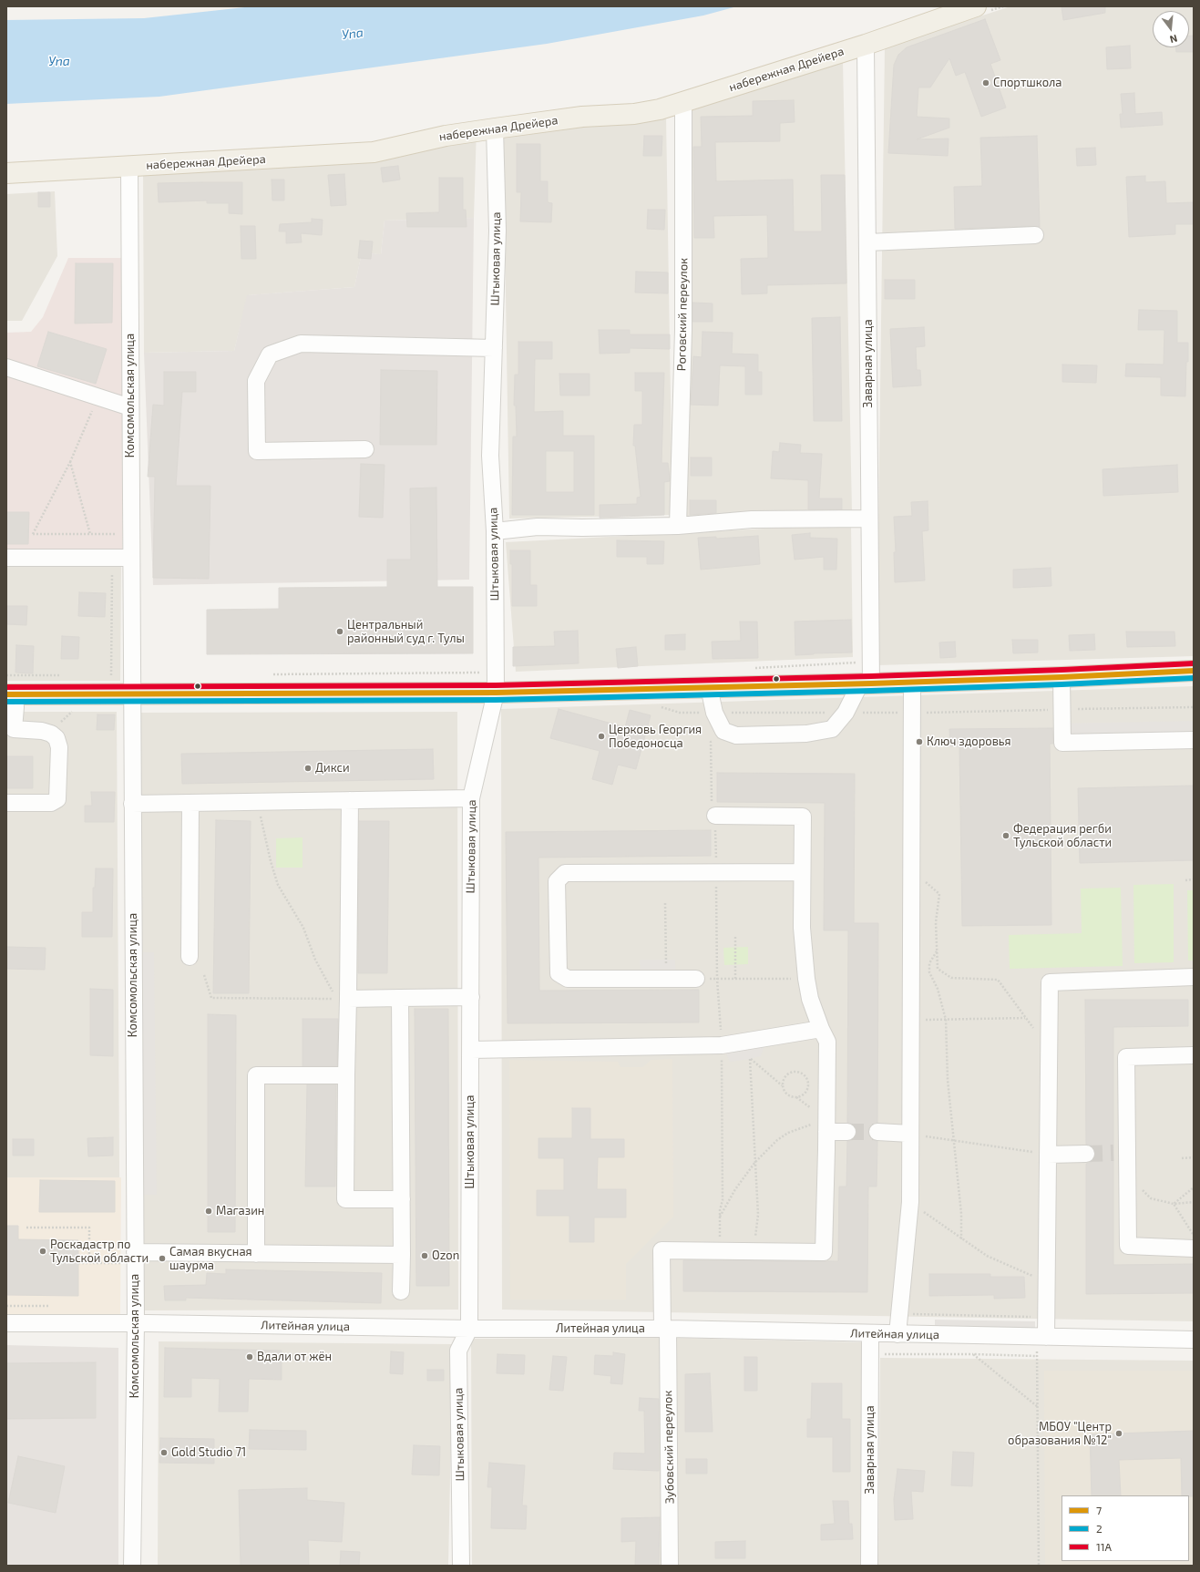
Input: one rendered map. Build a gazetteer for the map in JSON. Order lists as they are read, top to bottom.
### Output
{
  "streets": {
    "main road": ["набережная Дрейера"],
    "street": [
      "Штыковая улица",
      "Роговский переулок",
      "Заварная улица",
      "Комсомольская улица",
      "Литейная улица",
      "Зубовский переулок"
    ]
  },
  "crossings": [
    ["набережная Дрейера", "Штыковая улица"],
    ["набережная Дрейера", "Роговский переулок"],
    ["набережная Дрейера", "Заварная улица"],
    ["набережная Дрейера", "Комсомольская улица"],
    ["Штыковая улица", "Литейная улица"],
    ["Заварная улица", "Литейная улица"],
    ["Комсомольская улица", "Литейная улица"],
    ["Литейная улица", "Зубовский переулок"]
  ],
  "water": ["Упа"],
  "places": [
    "Спортшкола",
    "Центральный районный суд г. Тулы",
    "Церковь Георгия Победоносца",
    "Ключ здоровья",
    "Дикси",
    "Федерация регби Тульской области",
    "Магазин",
    "Роскадастр по Тульской области",
    "Ozon",
    "Самая вкусная шаурма",
    "Вдали от жён",
    "МБОУ \"Центр образования №12\"",
    "Gold Studio 71"
  ],
  "lines": ["transit line 11А", "transit line 7", "transit line 2"],
  "legend": ["7", "2", "11А"],
  "north": "bottom"
}
